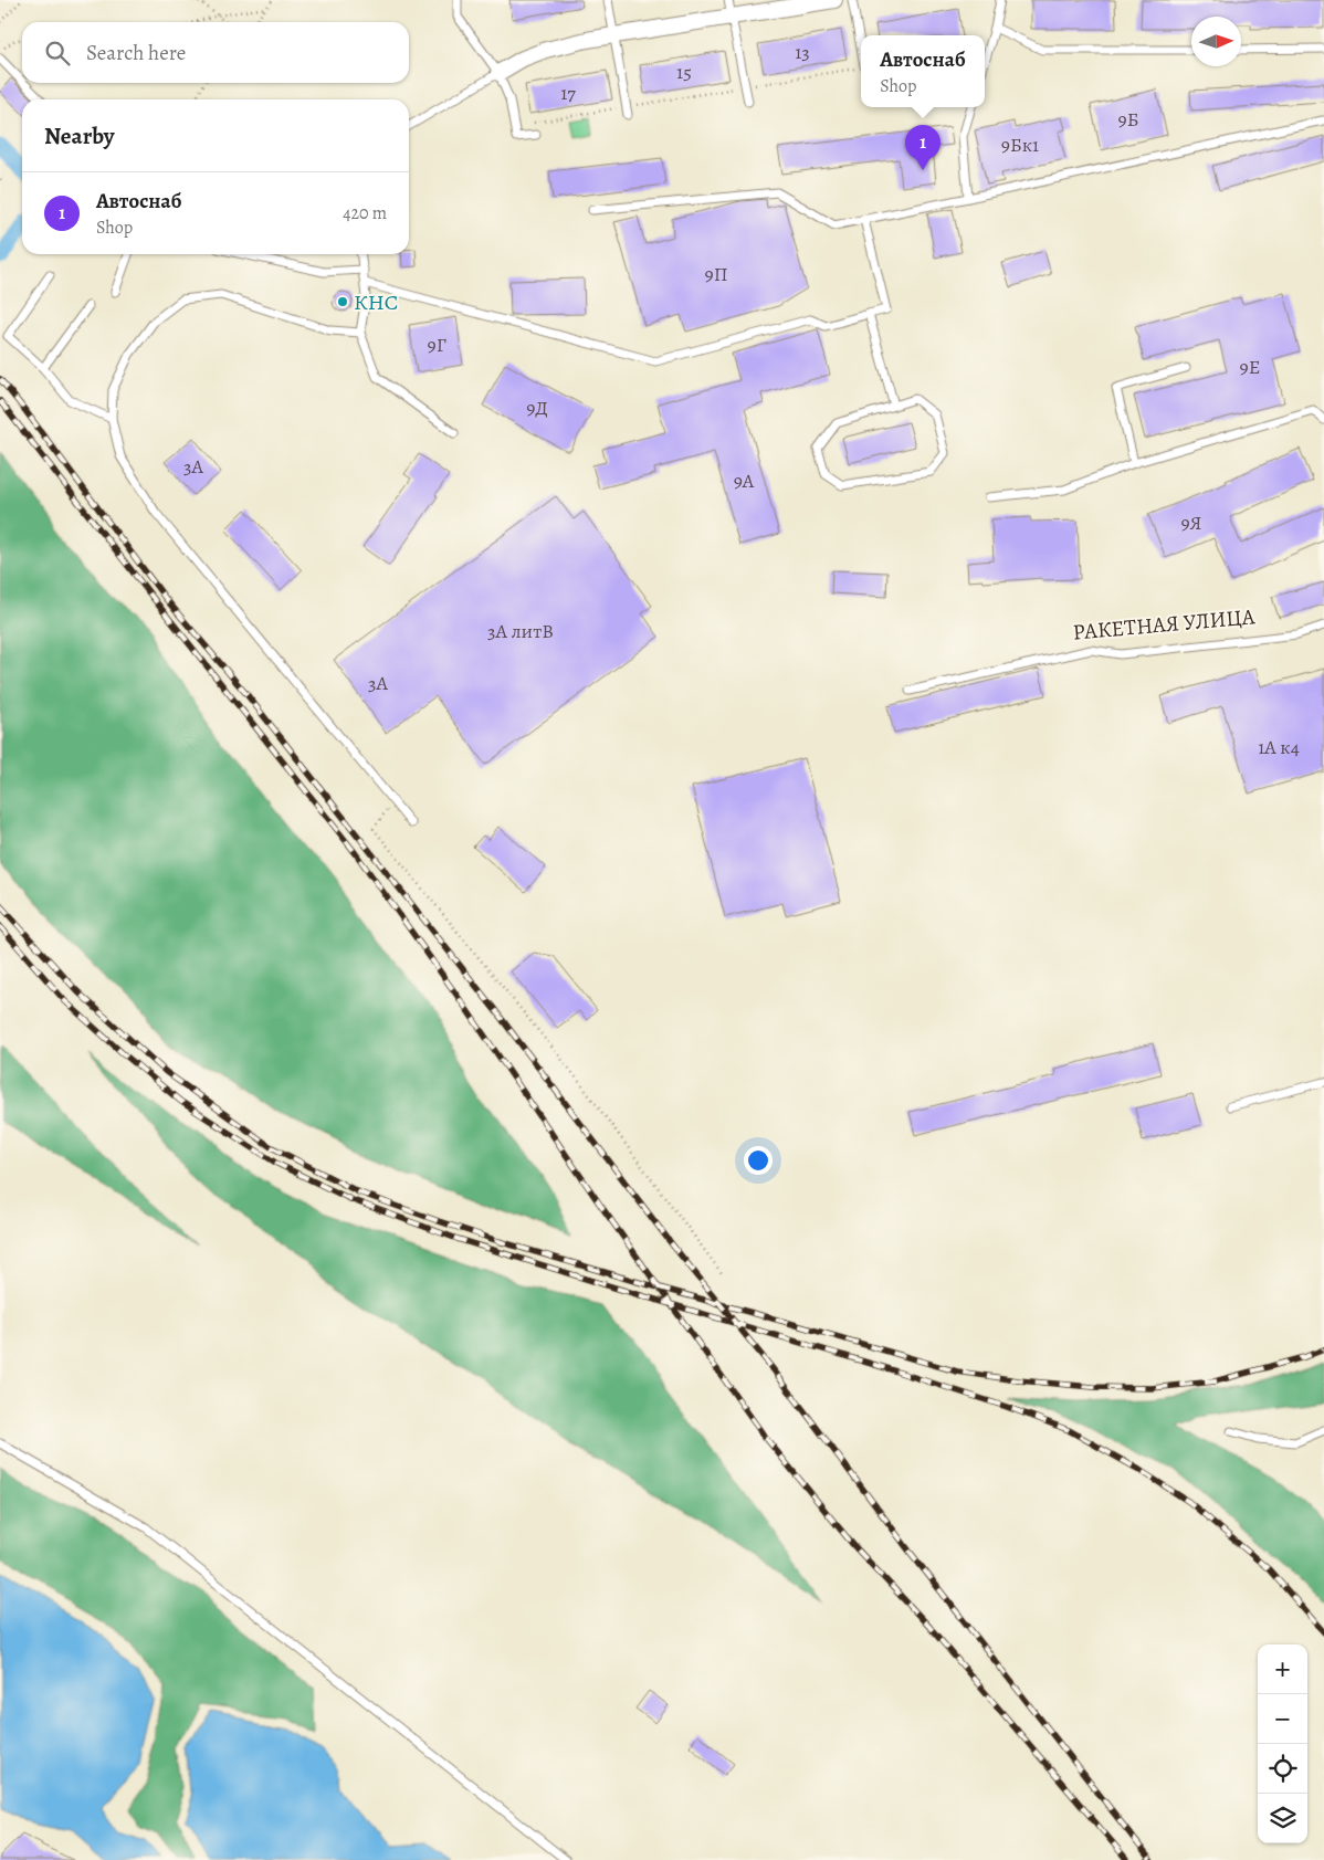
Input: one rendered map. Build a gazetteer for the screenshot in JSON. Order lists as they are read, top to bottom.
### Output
{
  "streets": {
    "lane": ["РАКЕТНАЯ УЛИЦА"]
  },
  "places": ["КНС"],
  "house_numbers": [
    "13",
    "15",
    "17",
    "9Б",
    "9Бк1",
    "9П",
    "9Г",
    "9Е",
    "9Д",
    "3А",
    "9А",
    "9Я",
    "3А литВ",
    "3А",
    "1А к4"
  ],
  "north": "right",
  "page": {
    "search": "Search here",
    "popup": ["Автоснаб", "Shop"],
    "heading": "Nearby",
    "pins": "1",
    "list": [
      {
        "mark": "1",
        "name": "Автоснаб",
        "note": "Shop",
        "value": "420 m"
      }
    ],
    "map_buttons": ["+", "−"]
  }
}
